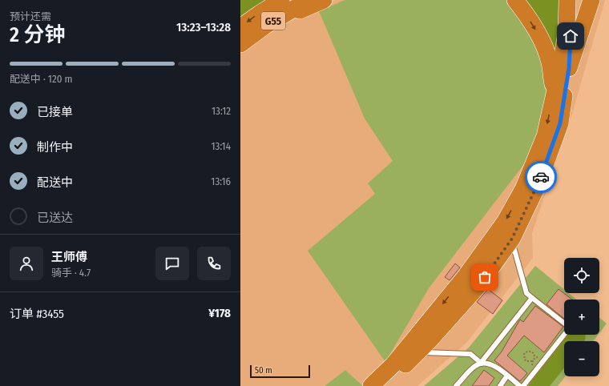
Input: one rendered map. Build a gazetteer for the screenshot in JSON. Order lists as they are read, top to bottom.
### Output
{
  "streets": {
    "highway": ["G55"]
  },
  "scale_bar": "50 m",
  "page": {
    "heading": ["2 分钟", "预计还需", "13:23–13:28"],
    "panel": [
      "王师傅",
      "骑手 · 4.7",
      "订单 #3455",
      "¥178"
    ],
    "bar": "配送中 · 120 m",
    "list": [
      ["已接单", "13:12"],
      ["制作中", "13:14"],
      ["配送中", "13:16"],
      "已送达"
    ],
    "map_buttons": ["+", "−"],
    "scale": "50 m"
  }
}
